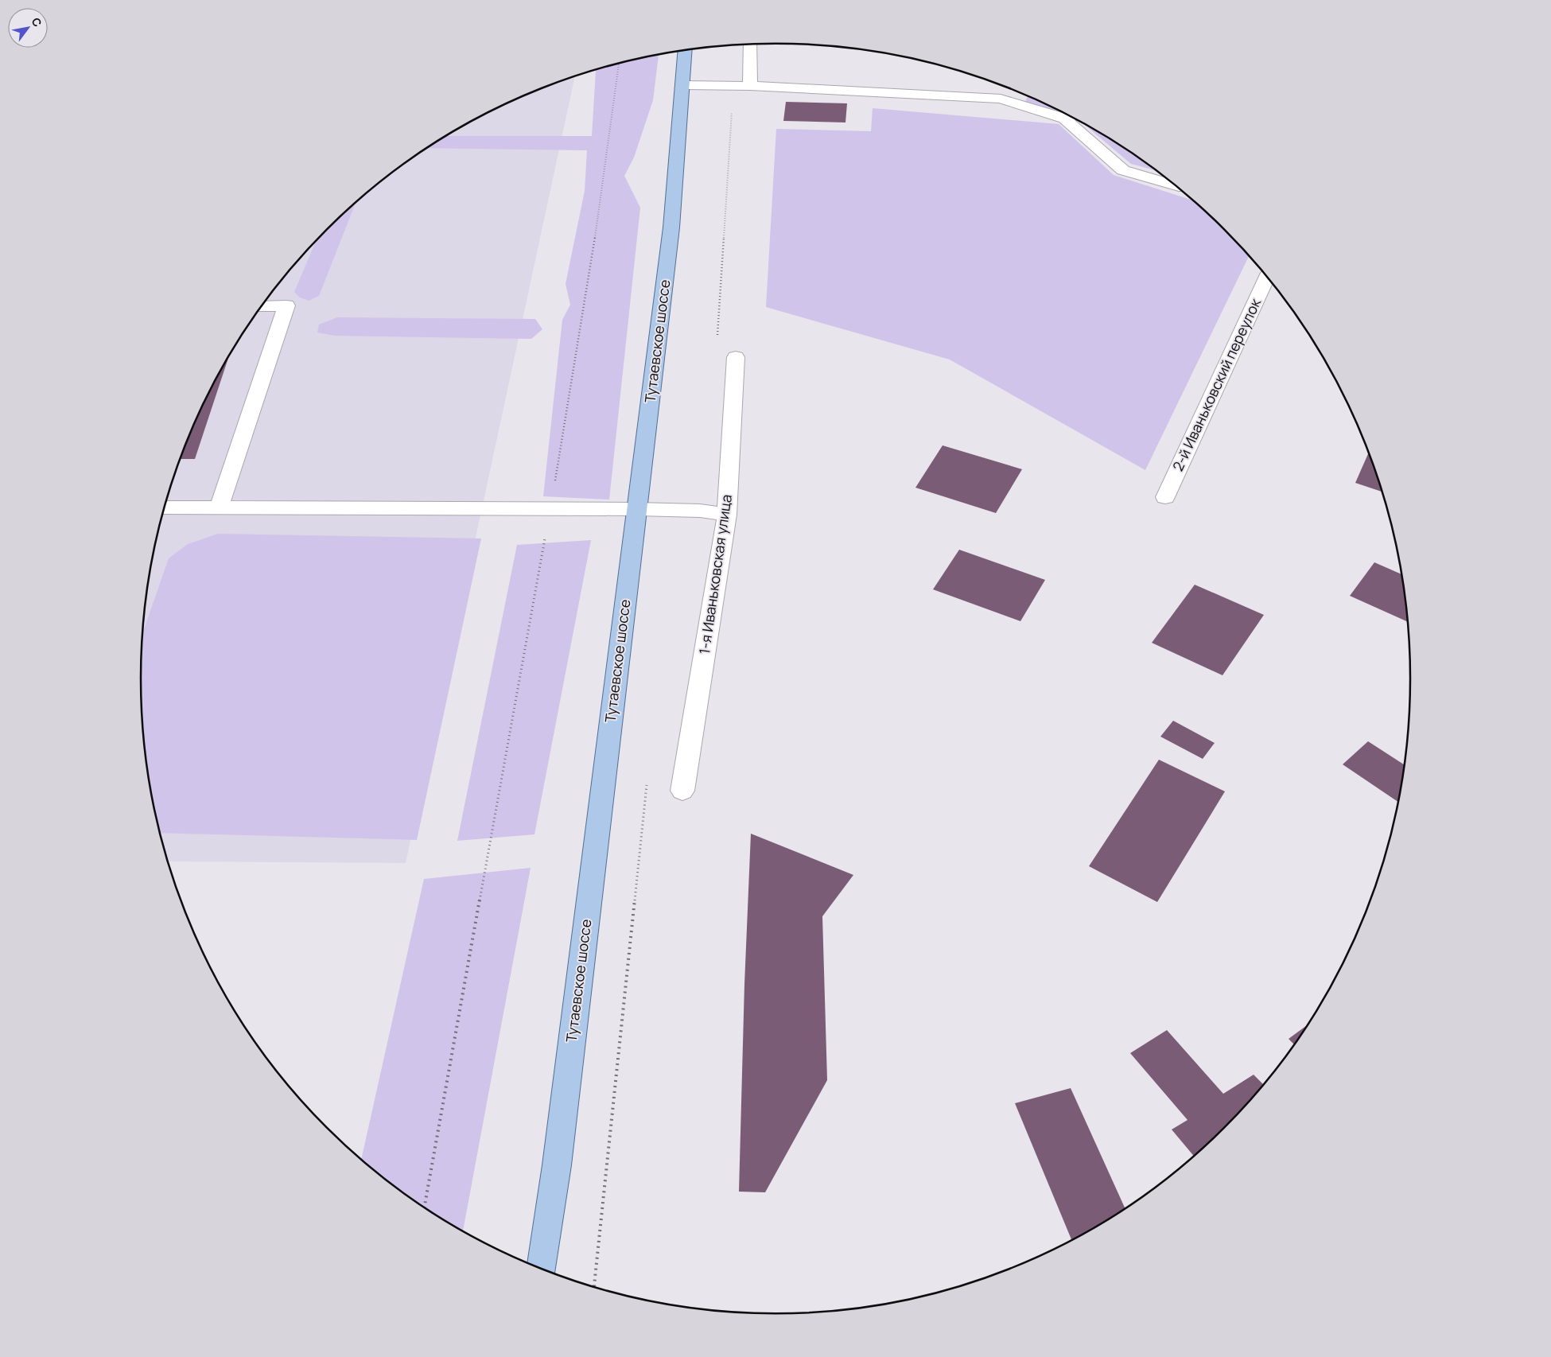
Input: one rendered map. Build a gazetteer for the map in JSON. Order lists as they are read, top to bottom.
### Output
{
  "streets": {
    "main road": ["Тутаевское шоссе"],
    "street": ["2-й Иваньковский переулок", "1-я Иваньковская улица"]
  },
  "north": "top right"
}
